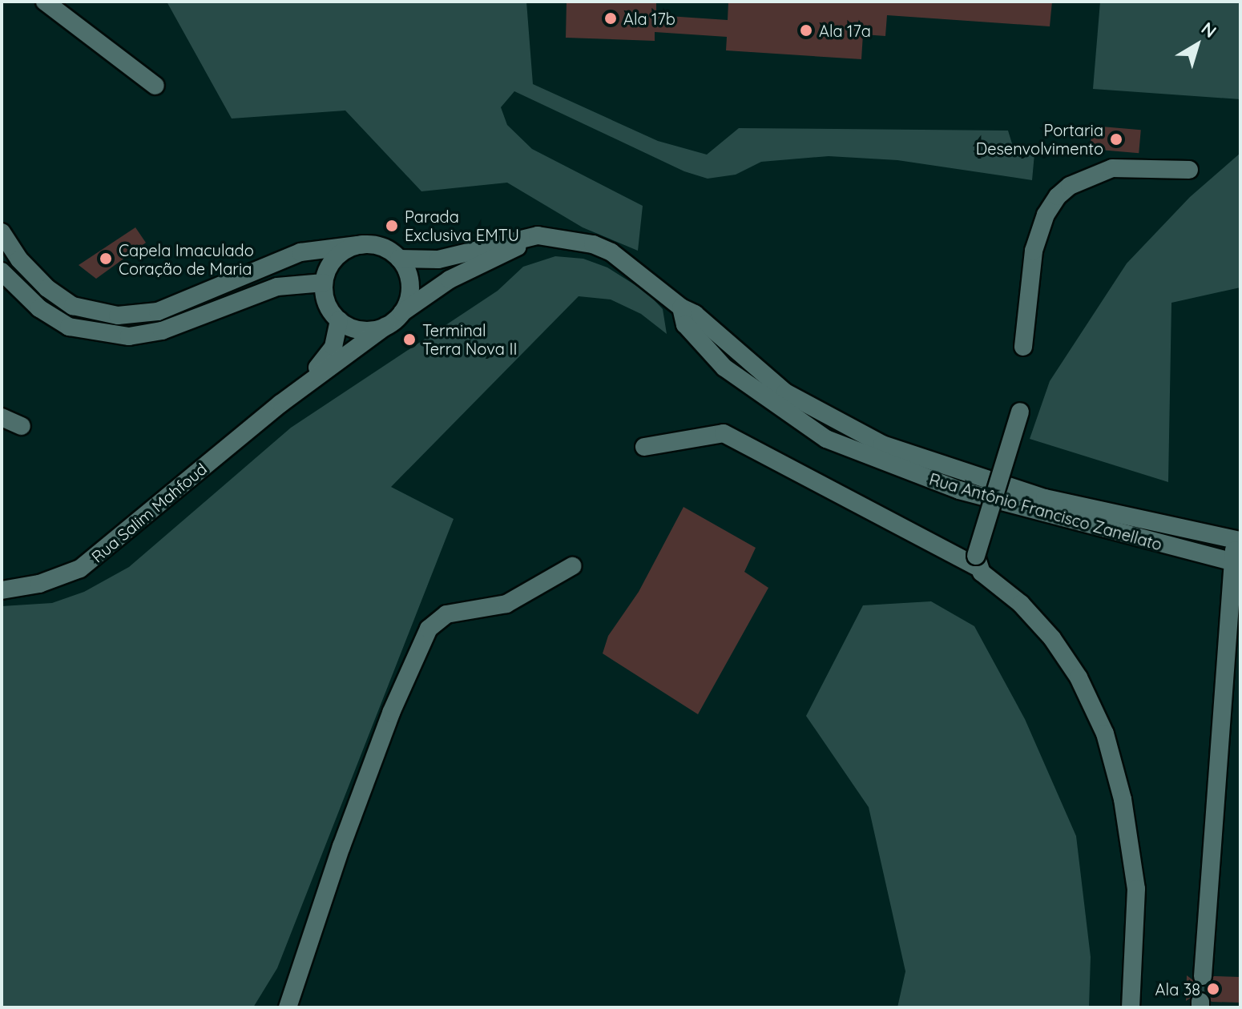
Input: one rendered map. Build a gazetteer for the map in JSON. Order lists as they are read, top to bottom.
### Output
{
  "streets": {
    "street": ["Rua Antônio Francisco Zanellato", "Rua Salim Mahfoud"]
  },
  "crossings": [
    ["Rua Antônio Francisco Zanellato", "Rua Salim Mahfoud"]
  ],
  "places": [
    "Ala 17b",
    "Ala 17a",
    "Portaria Desenvolvimento",
    "Parada Exclusiva EMTU",
    "Capela Imaculado Coração de Maria",
    "Terminal Terra Nova II",
    "Ala 38"
  ],
  "north": "top right"
}
